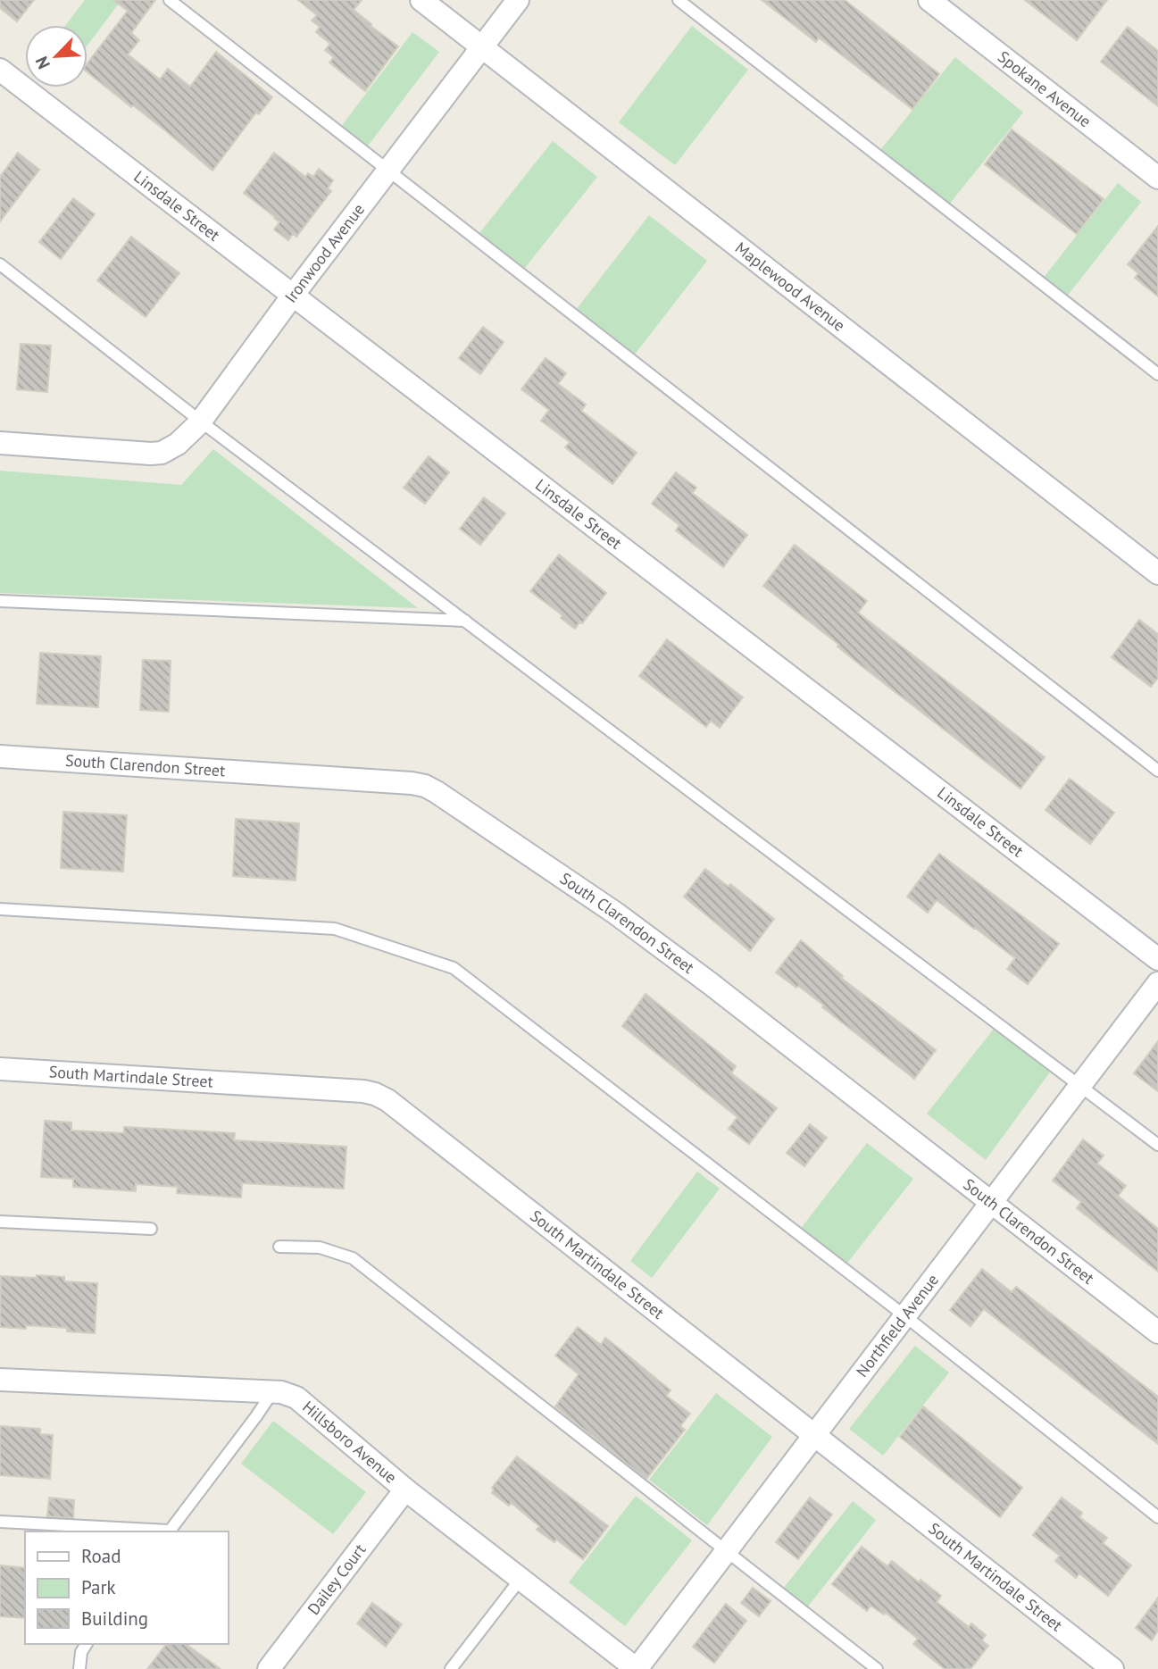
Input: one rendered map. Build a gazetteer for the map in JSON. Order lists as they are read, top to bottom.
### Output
{
  "streets": {
    "street": [
      "Spokane Avenue",
      "Linsdale Street",
      "Ironwood Avenue",
      "Maplewood Avenue",
      "South Clarendon Street",
      "South Martindale Street",
      "Northfield Avenue",
      "Hillsboro Avenue",
      "Dailey Court"
    ]
  },
  "crossings": [
    ["Linsdale Street", "Ironwood Avenue"],
    ["Ironwood Avenue", "Maplewood Avenue"],
    ["South Clarendon Street", "Northfield Avenue"],
    ["South Martindale Street", "Northfield Avenue"],
    ["Northfield Avenue", "Hillsboro Avenue"],
    ["Hillsboro Avenue", "Dailey Court"]
  ],
  "legend": ["Road", "Park", "Building"],
  "north": "bottom left"
}
